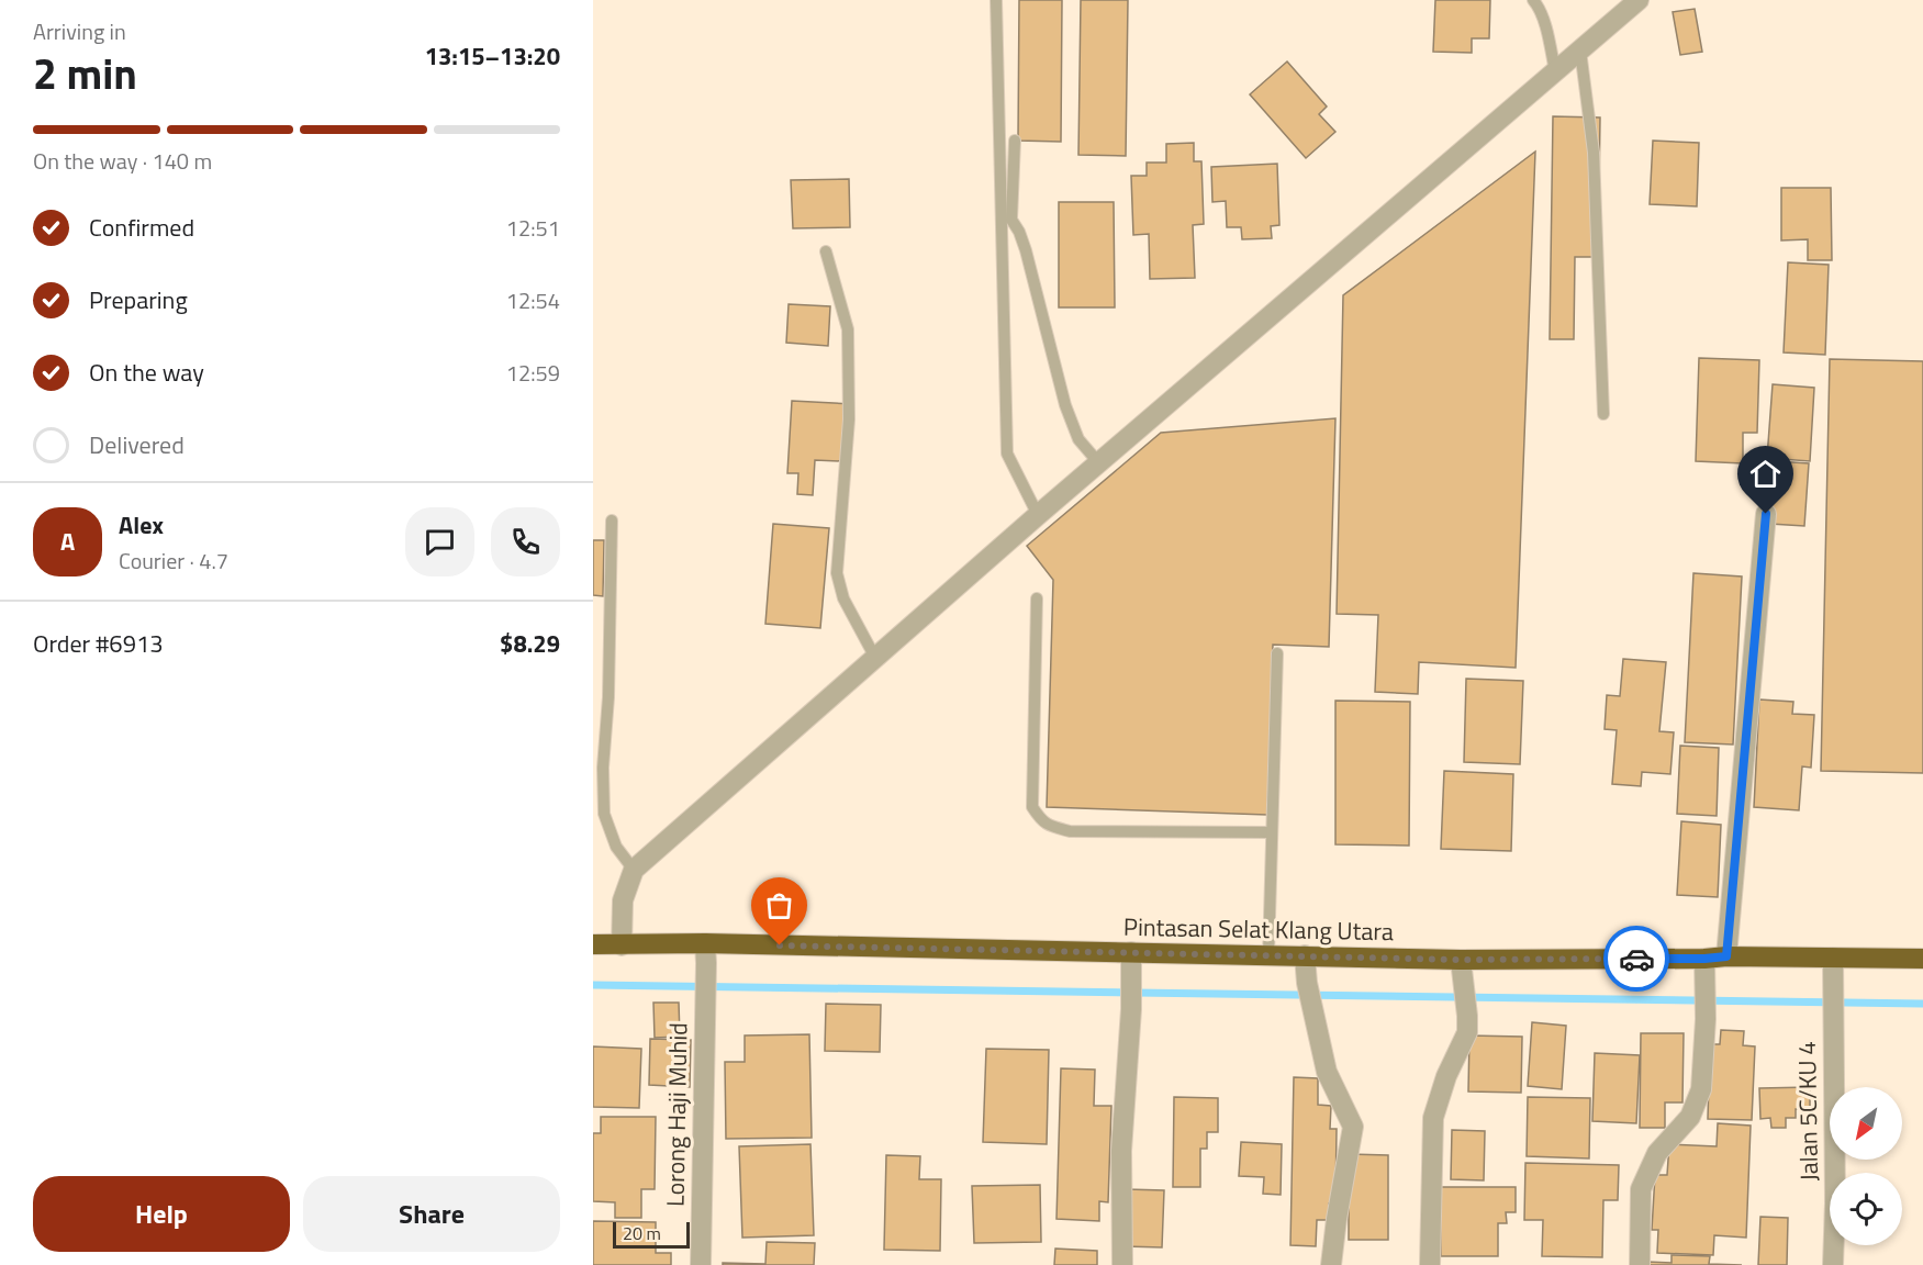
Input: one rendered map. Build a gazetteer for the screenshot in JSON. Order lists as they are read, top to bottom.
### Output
{
  "streets": {
    "highway": ["Pintasan Selat Klang Utara"],
    "street": ["Jalan 5C/KU 4", "Lorong Haji Muhid"]
  },
  "crossings": [
    ["Pintasan Selat Klang Utara", "Jalan 5C/KU 4"],
    ["Pintasan Selat Klang Utara", "Lorong Haji Muhid"]
  ],
  "scale_bar": "20 m",
  "north": "bottom left",
  "page": {
    "heading": ["2 min", "Arriving in", "13:15–13:20"],
    "panel": [
      "Alex",
      "Courier · 4.7",
      "Order #6913",
      "$8.29"
    ],
    "bar": "On the way · 140 m",
    "list": [
      ["Confirmed", "12:51"],
      ["Preparing", "12:54"],
      ["On the way", "12:59"],
      "Delivered"
    ],
    "round": "A",
    "buttons": ["Help", "Share"],
    "scale": "20 m"
  }
}
